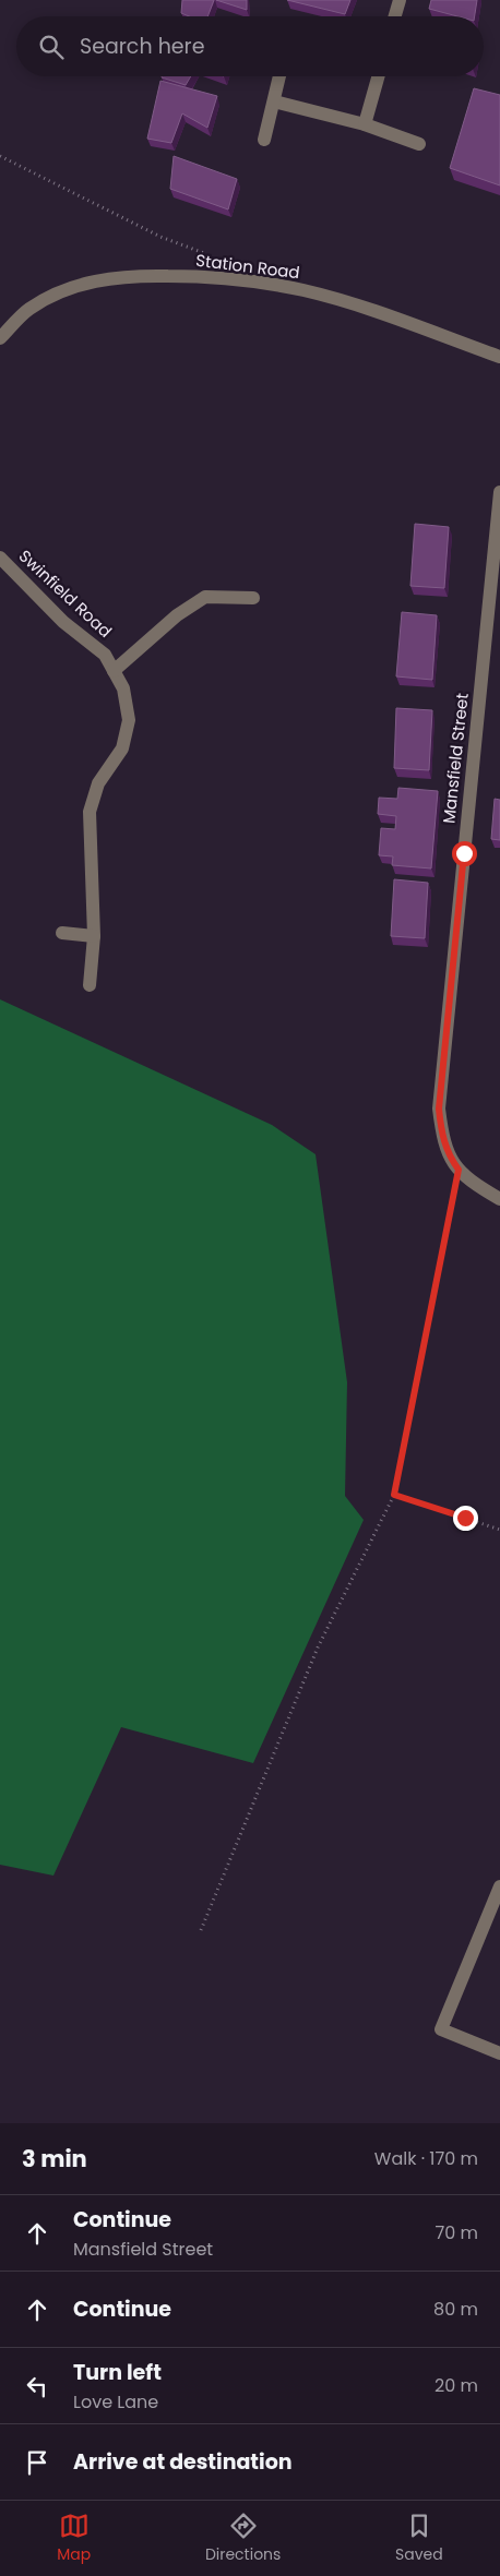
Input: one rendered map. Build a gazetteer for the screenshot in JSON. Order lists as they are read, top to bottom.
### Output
{
  "streets": {
    "street": ["Station Road", "Swinfield Road", "Mansfield Street"]
  },
  "page": {
    "search": "Search here",
    "heading": ["3 min", "Walk · 170 m"],
    "list": [
      ["Continue", "Mansfield Street", "70 m"],
      ["Continue", "80 m"],
      ["Turn left", "Love Lane", "20 m"],
      "Arrive at destination"
    ],
    "nav": ["Map", "Directions", "Saved"]
  }
}
